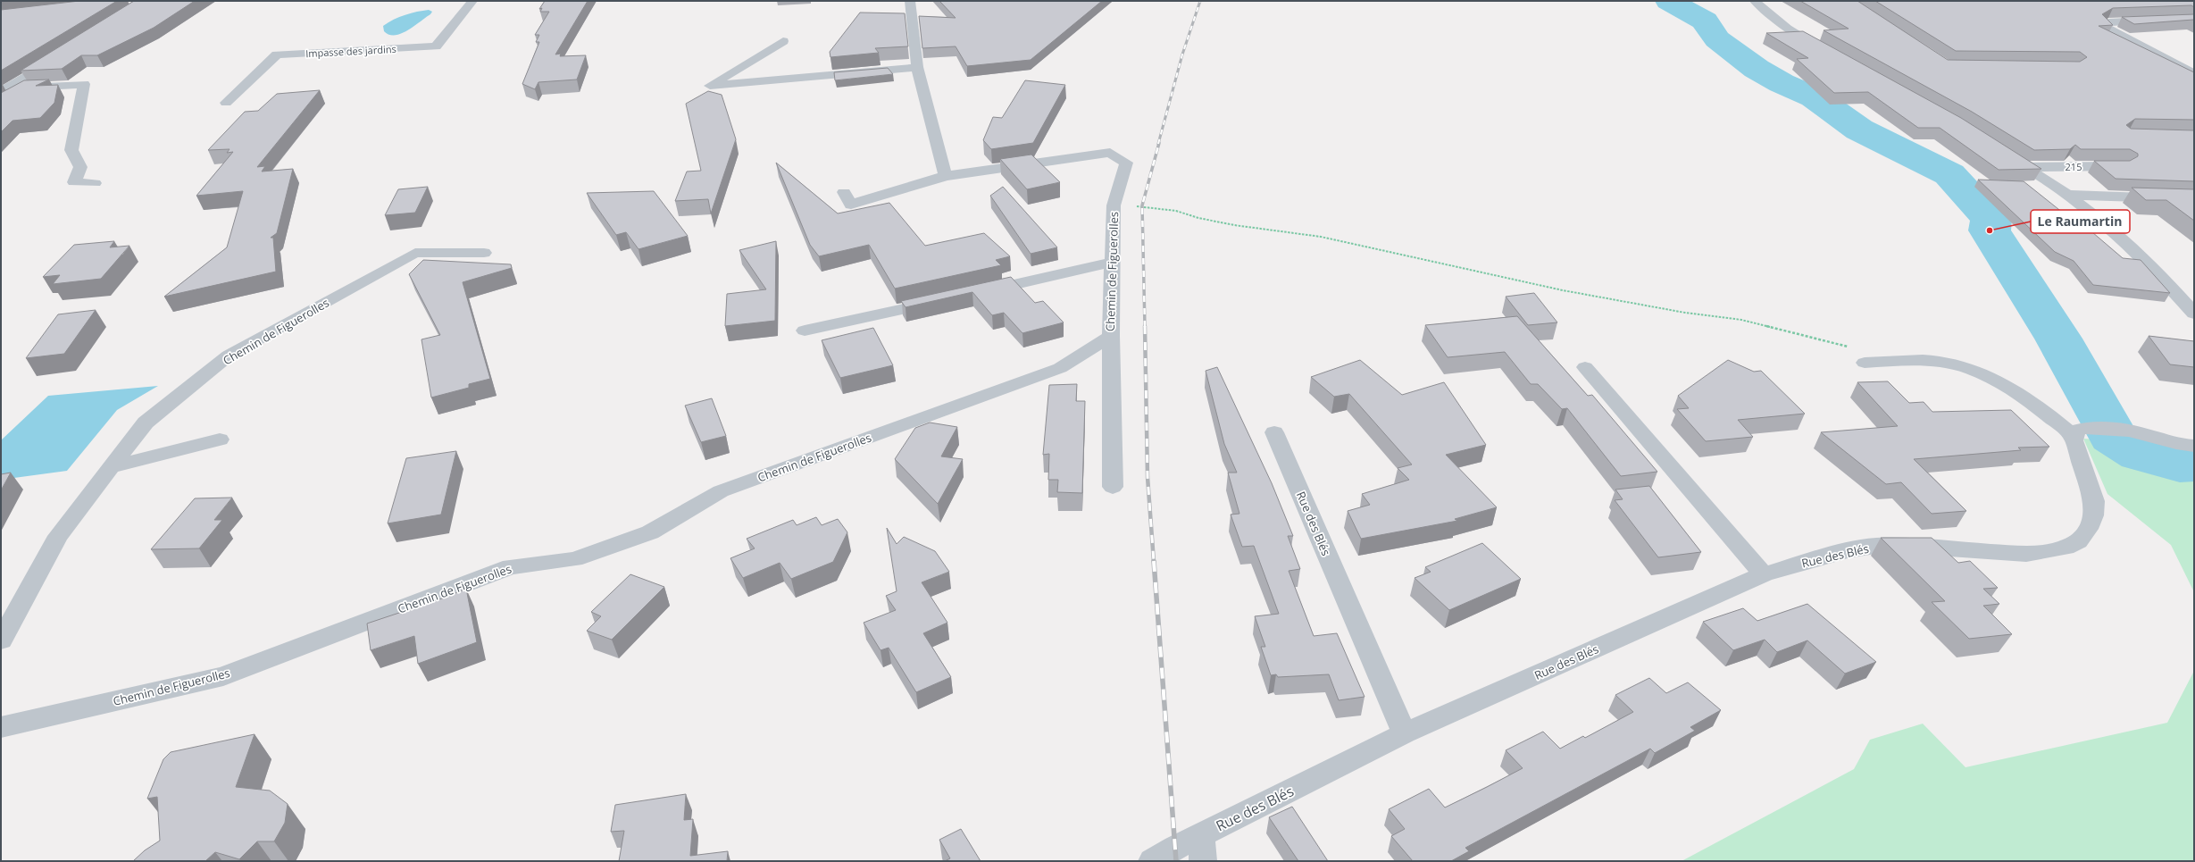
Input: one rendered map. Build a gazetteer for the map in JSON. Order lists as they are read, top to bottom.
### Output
{
  "streets": {
    "street": [
      "Impasse des jardins",
      "215",
      "Chemin de Figuerolles",
      "Rue des Blés"
    ]
  },
  "places": ["Le Raumartin"]
}
